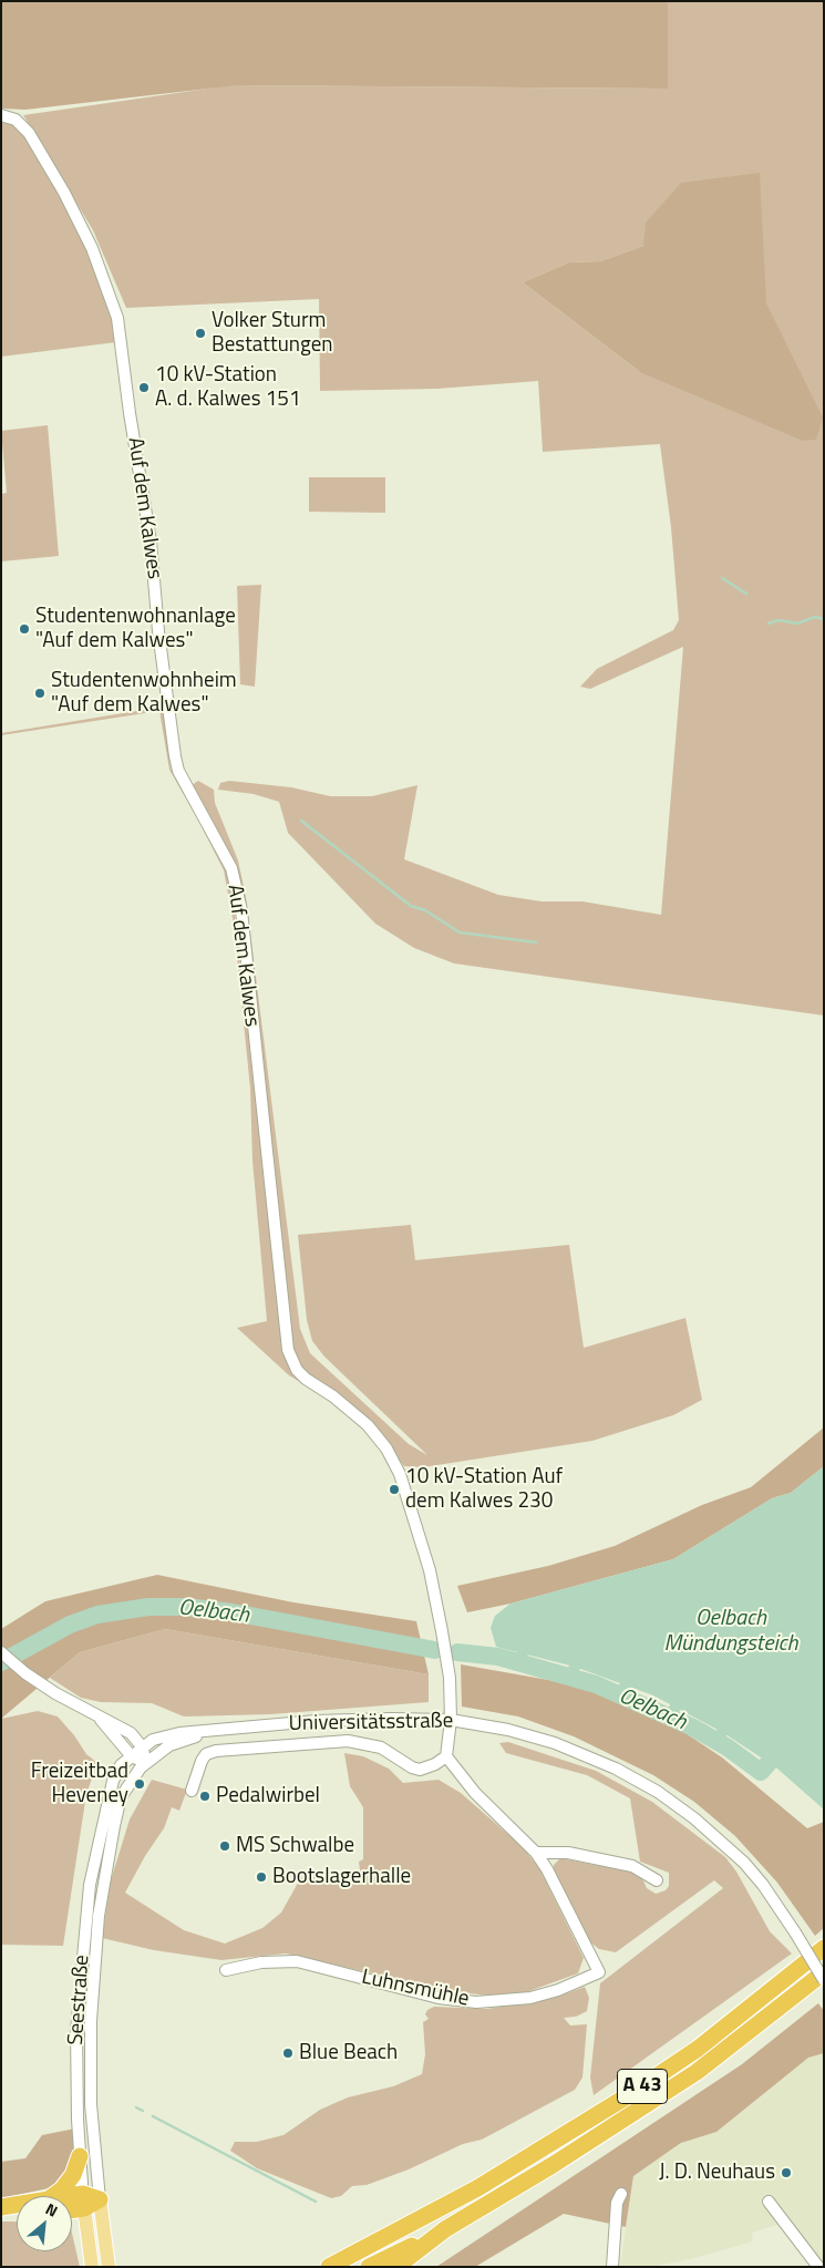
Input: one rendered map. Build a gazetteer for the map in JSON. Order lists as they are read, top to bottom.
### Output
{
  "streets": {
    "highway": ["A 43"],
    "main road": ["Seestraße"],
    "street": ["Auf dem Kalwes", "Universitätsstraße", "Luhnsmühle"]
  },
  "crossings": [
    ["Auf dem Kalwes", "Universitätsstraße"],
    ["Universitätsstraße", "Seestraße"]
  ],
  "water": ["Oelbach", "Oelbach Mündungsteich"],
  "places": [
    "Volker Sturm Bestattungen",
    "10 kV-Station A. d. Kalwes 151",
    "Studentenwohnanlage \"Auf dem Kalwes\"",
    "Studentenwohnheim \"Auf dem Kalwes\"",
    "10 kV-Station Auf dem Kalwes 230",
    "Freizeitbad Heveney",
    "Pedalwirbel",
    "MS Schwalbe",
    "Bootslagerhalle",
    "Blue Beach",
    "J. D. Neuhaus"
  ],
  "north": "top right"
}
